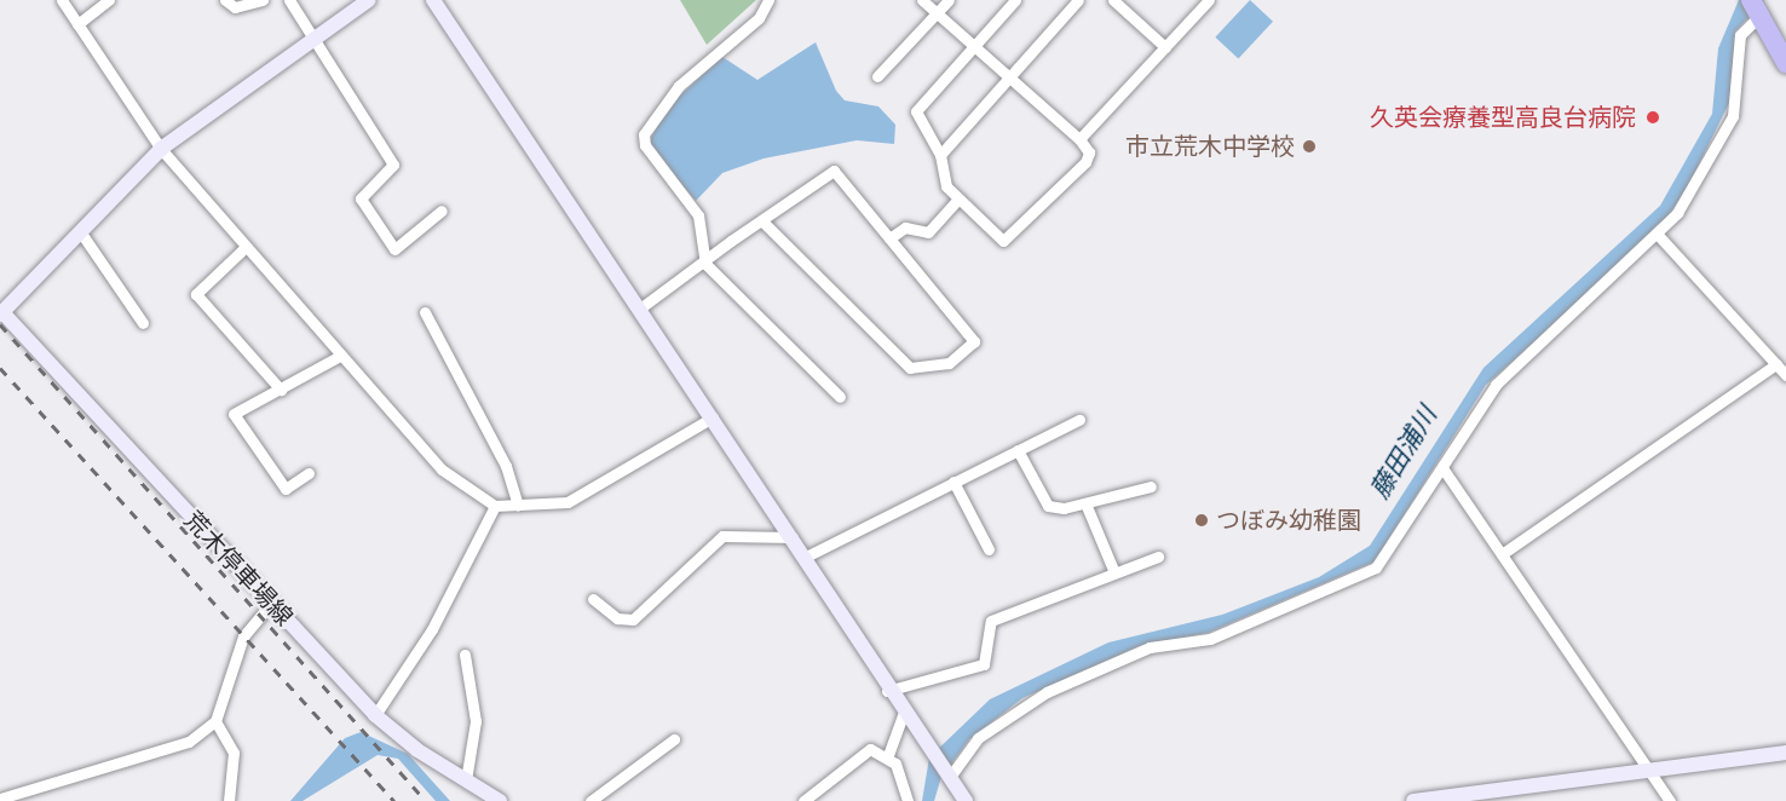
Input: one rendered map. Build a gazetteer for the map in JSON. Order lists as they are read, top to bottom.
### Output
{
  "streets": {
    "street": ["荒木停車場線"]
  },
  "water": ["藤田浦川"],
  "places": ["久英会療養型高良台病院", "市立荒木中学校", "つぼみ幼稚園"]
}
